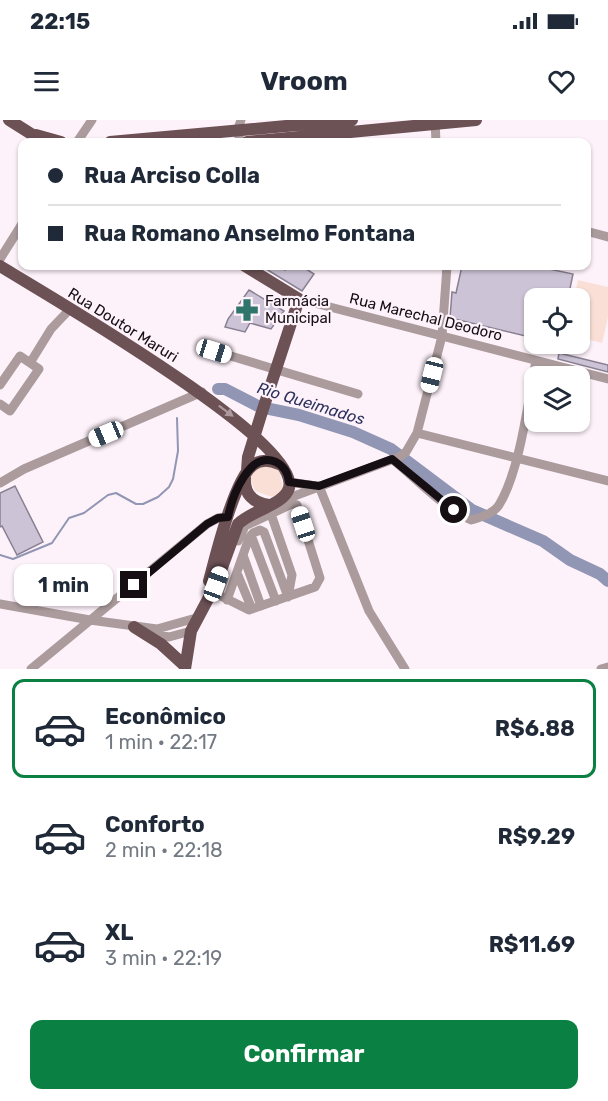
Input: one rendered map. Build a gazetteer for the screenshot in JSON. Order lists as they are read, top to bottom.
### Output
{
  "streets": {
    "main road": ["Rua Marechal Deodoro", "Rua Doutor Maruri"]
  },
  "water": ["Rio Queimados"],
  "places": {
    "pharmacy": ["Farmácia Municipal"]
  },
  "page": {
    "status": "22:15",
    "header": "Vroom",
    "banner": ["Rua Arciso Colla", "Rua Romano Anselmo Fontana"],
    "bubble": "1 min",
    "list": [
      {
        "name": "Econômico",
        "note": "1 min · 22:17",
        "value": "R$6.88"
      },
      {
        "name": "Conforto",
        "note": "2 min · 22:18",
        "value": "R$9.29"
      },
      {
        "name": "XL",
        "note": "3 min · 22:19",
        "value": "R$11.69"
      }
    ],
    "buttons": "Confirmar"
  }
}
